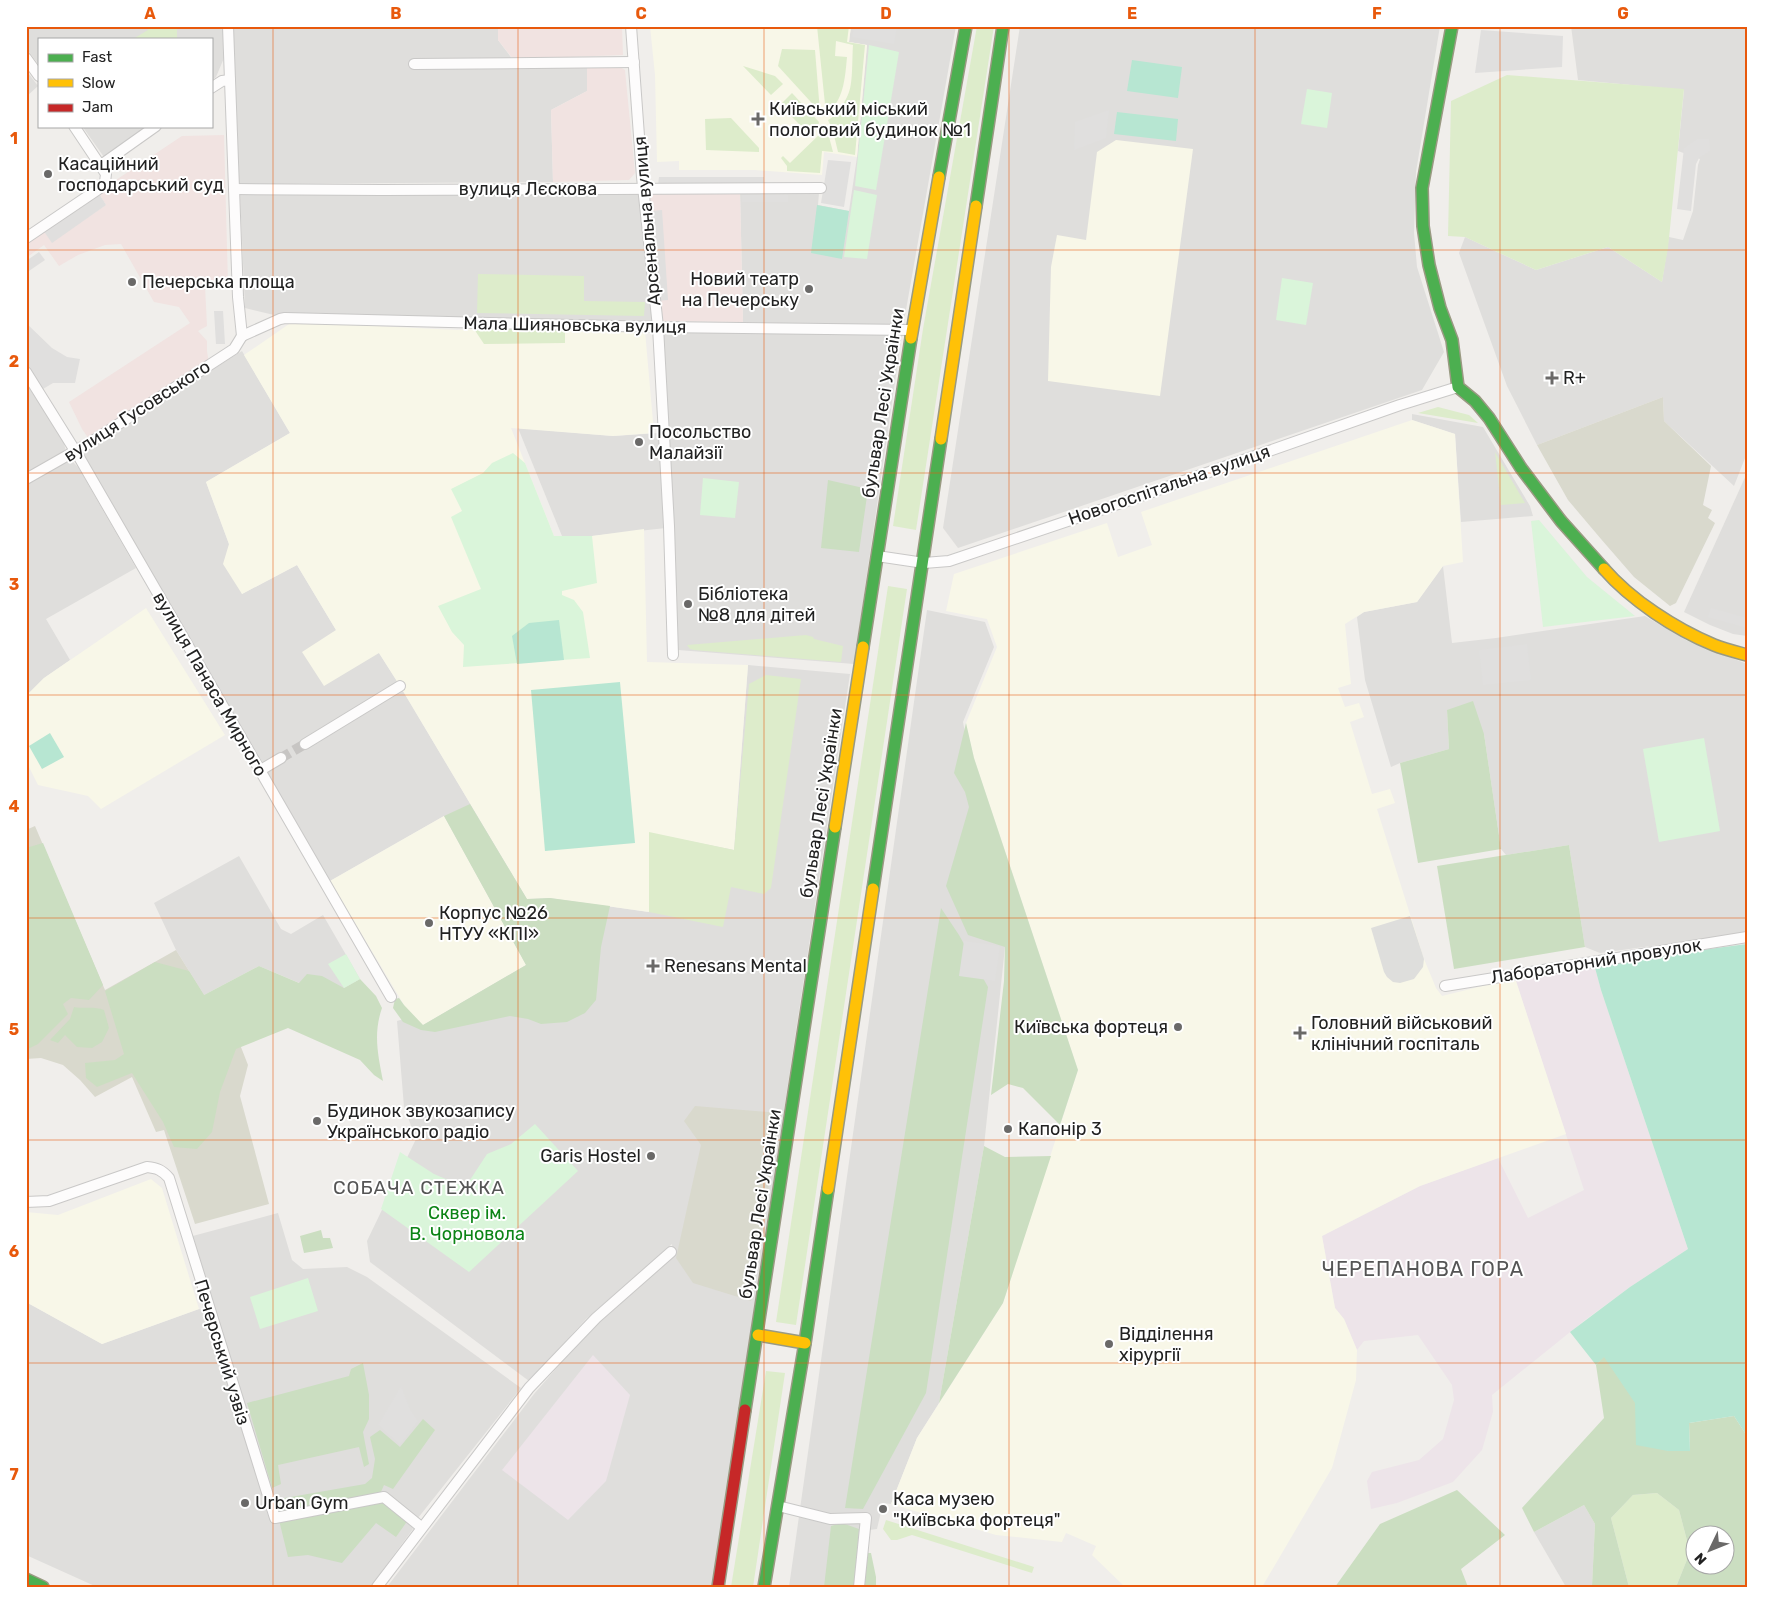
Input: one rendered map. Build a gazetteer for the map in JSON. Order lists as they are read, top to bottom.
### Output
{
  "streets": {
    "main road": ["бульвар Лесі Українки"],
    "street": [
      "вулиця Лєскова",
      "Арсенальна вулиця",
      "Мала Шияновська вулиця",
      "вулиця Гусовського",
      "Новогоспітальна вулиця",
      "вулиця Панаса Мирного",
      "Лабораторний провулок",
      "Печерський узвіз"
    ]
  },
  "crossings": [
    ["вулиця Лєскова", "Арсенальна вулиця"],
    ["Арсенальна вулиця", "Мала Шияновська вулиця"],
    ["Мала Шияновська вулиця", "бульвар Лесі Українки"],
    ["Мала Шияновська вулиця", "вулиця Гусовського"],
    ["бульвар Лесі Українки", "Новогоспітальна вулиця"],
    ["вулиця Гусовського", "вулиця Панаса Мирного"]
  ],
  "districts": ["СОБАЧА СТЕЖКА", "ЧЕРЕПАНОВА ГОРА"],
  "parks": ["Сквер ім. В. Чорновола"],
  "places": {
    "health": [
      "Київський міський пологовий будинок №1",
      "R+",
      "Renesans Mental",
      "Головний військовий клінічний госпіталь"
    ],
    "other": [
      "Касаційний господарський суд",
      "Печерська площа",
      "Новий театр на Печерську",
      "Посольство Малайзії",
      "Бібліотека №8 для дітей",
      "Корпус №26 НТУУ «КПІ»",
      "Київська фортеця",
      "Будинок звукозапису Українського радіо",
      "Капонір 3",
      "Garis Hostel",
      "Відділення хірургії",
      "Urban Gym",
      "Каса музею \"Київська фортеця\""
    ]
  },
  "legend": ["Fast", "Slow", "Jam"],
  "north": "bottom left",
  "grid": {
    "columns": [
      "A",
      "B",
      "C",
      "D",
      "E",
      "F",
      "G"
    ],
    "rows": [
      "1",
      "2",
      "3",
      "4",
      "5",
      "6",
      "7"
    ]
  }
}
